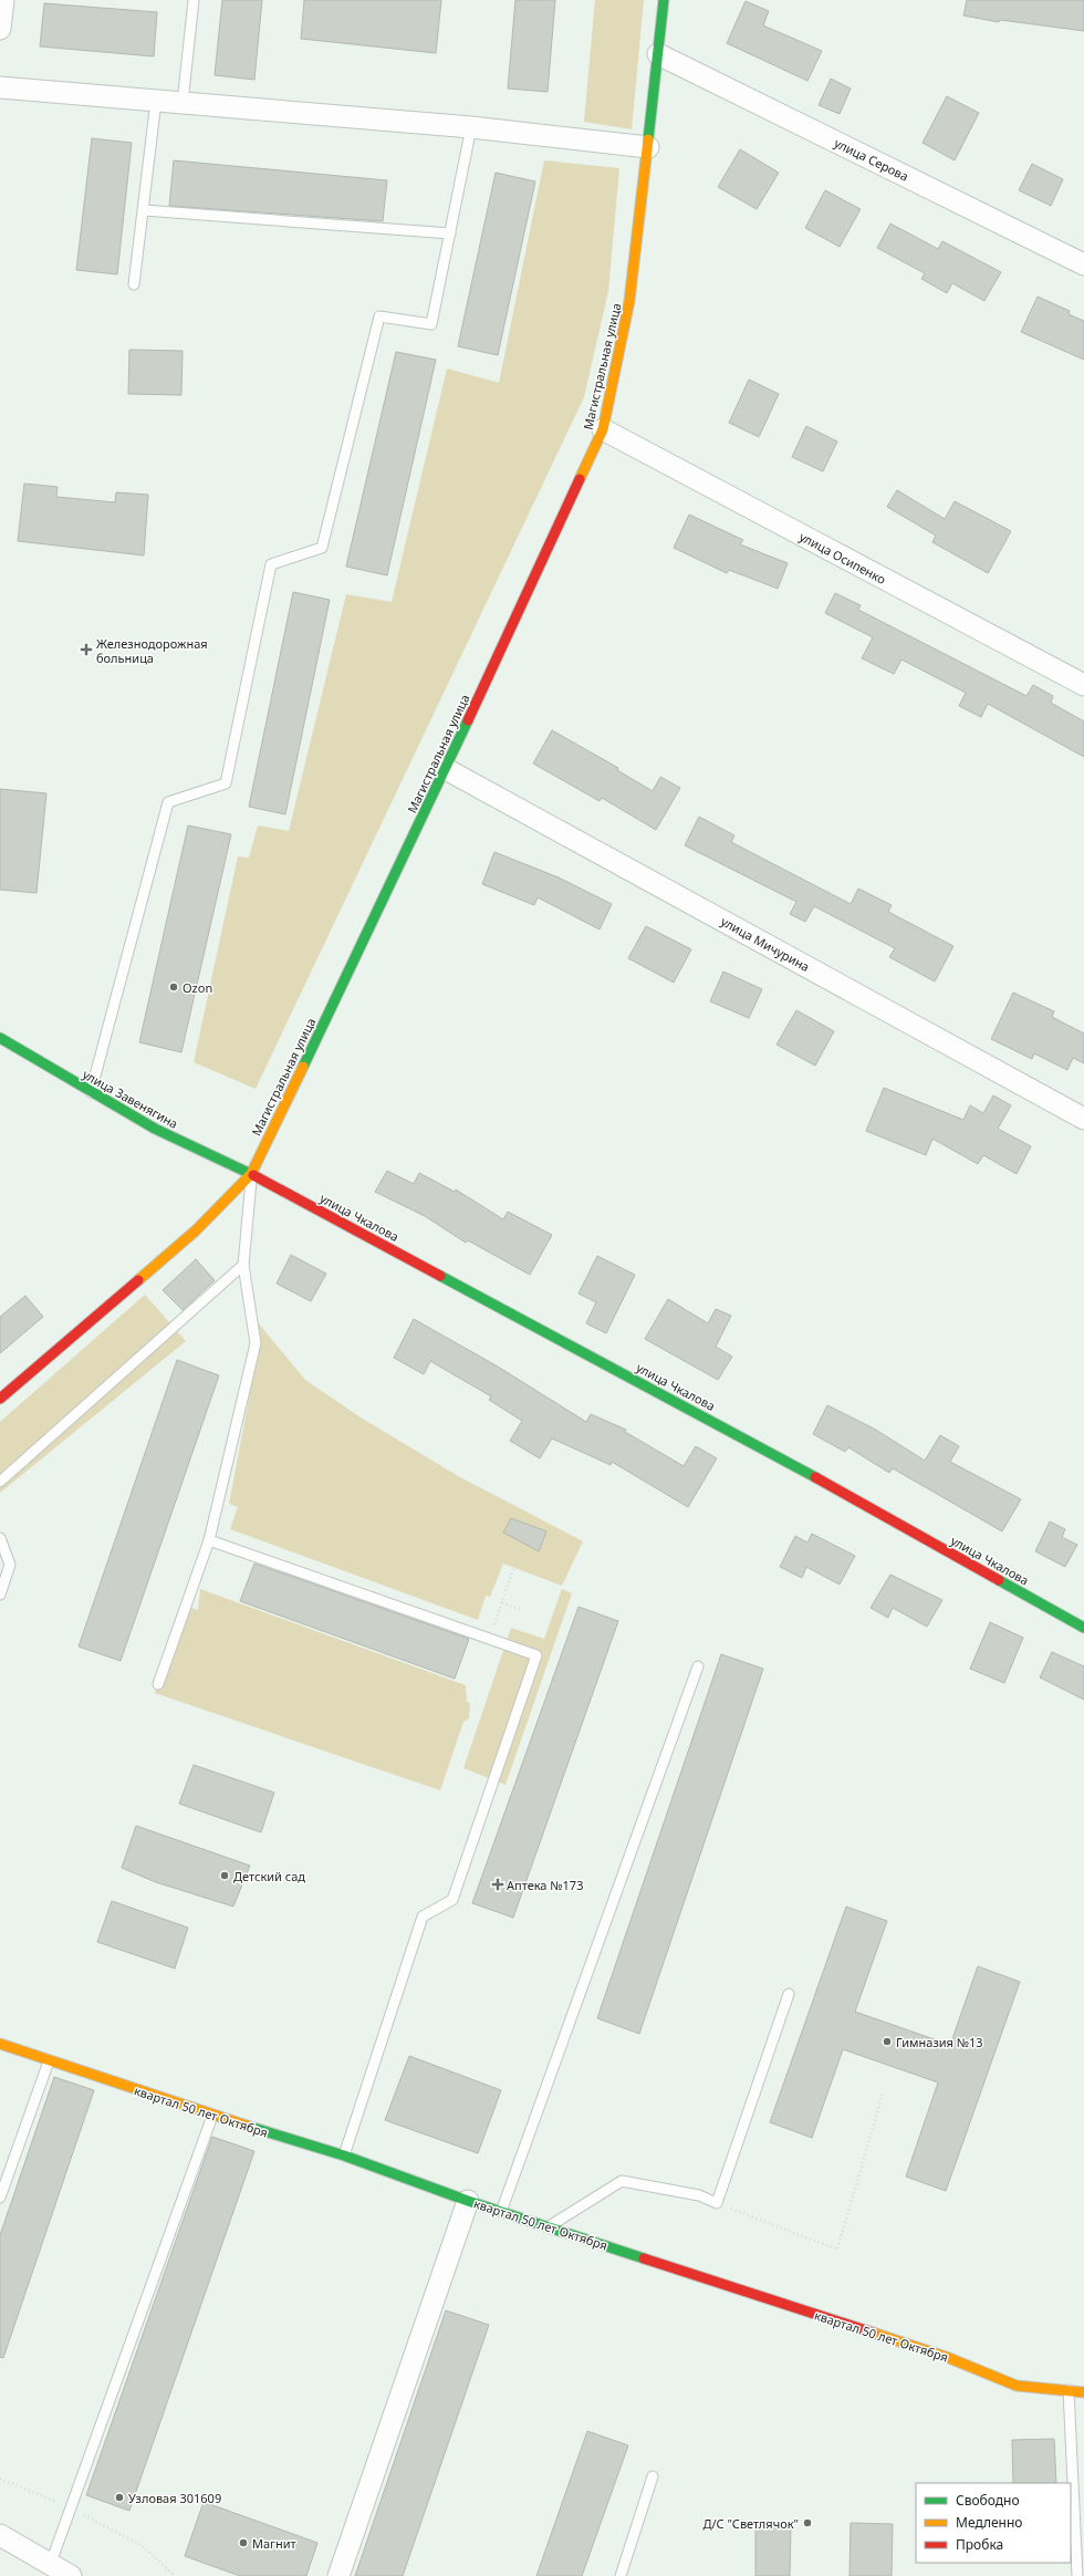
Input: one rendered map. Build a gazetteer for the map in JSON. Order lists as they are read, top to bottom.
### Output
{
  "streets": {
    "street": [
      "улица Серова",
      "Магистральная улица",
      "улица Осипенко",
      "улица Мичурина",
      "улица Завенягина",
      "улица Чкалова",
      "квартал 50 лет Октября"
    ]
  },
  "crossings": [
    ["улица Серова", "Магистральная улица"],
    ["Магистральная улица", "улица Осипенко"],
    ["Магистральная улица", "улица Мичурина"],
    ["Магистральная улица", "улица Завенягина"],
    ["Магистральная улица", "улица Чкалова"],
    ["улица Завенягина", "улица Чкалова"]
  ],
  "places": {
    "health": ["Железнодорожная больница", "Аптека №173"],
    "other": [
      "Ozon",
      "Детский сад",
      "Гимназия №13",
      "Узловая 301609",
      "Д/С \"Светлячок\"",
      "Магнит"
    ]
  },
  "legend": ["Свободно", "Медленно", "Пробка"]
}
